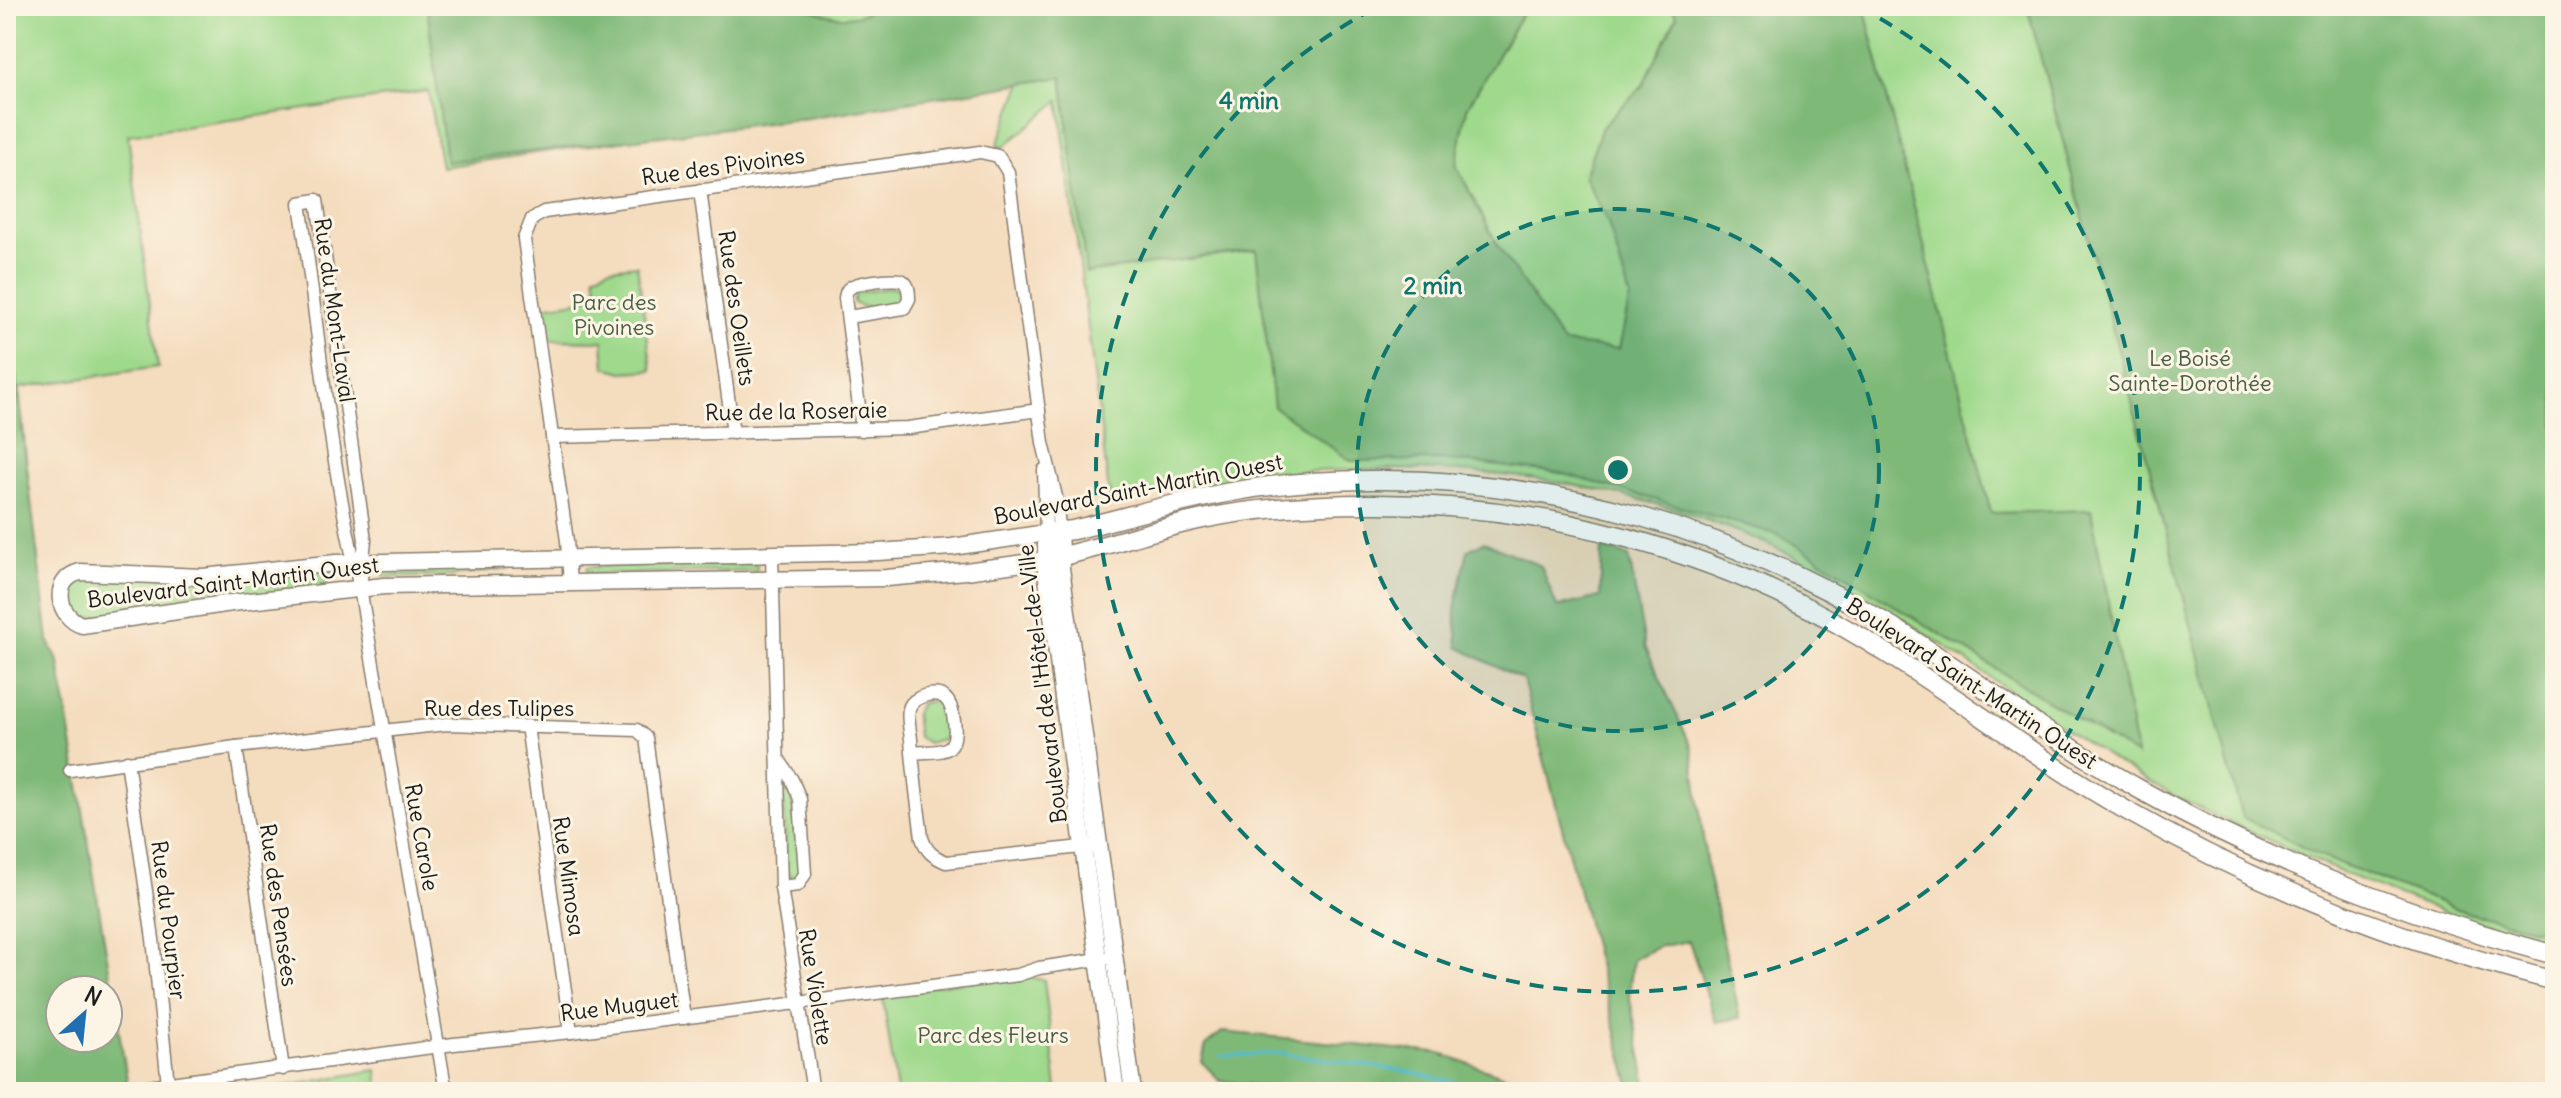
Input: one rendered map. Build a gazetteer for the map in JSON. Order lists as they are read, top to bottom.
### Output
{
  "streets": {
    "main road": ["Boulevard Saint-Martin Ouest"],
    "street": [
      "Rue des Pivoines",
      "Rue des Oeillets",
      "Rue du Mont-Laval",
      "Rue de la Roseraie",
      "Boulevard de l'Hôtel-de-Ville",
      "Rue des Tulipes",
      "Rue Carole",
      "Rue Mimosa",
      "Rue des Pensées",
      "Rue du Pourpier",
      "Rue Violette",
      "Rue Muguet"
    ]
  },
  "crossings": [
    ["Rue des Pivoines", "Rue des Oeillets"],
    ["Rue des Pivoines", "Rue de la Roseraie"],
    ["Rue des Pivoines", "Boulevard Saint-Martin Ouest"],
    ["Rue des Pivoines", "Boulevard de l'Hôtel-de-Ville"],
    ["Rue des Oeillets", "Rue de la Roseraie"],
    ["Rue du Mont-Laval", "Boulevard Saint-Martin Ouest"],
    ["Rue du Mont-Laval", "Rue Carole"],
    ["Boulevard Saint-Martin Ouest", "Boulevard de l'Hôtel-de-Ville"],
    ["Boulevard Saint-Martin Ouest", "Rue Carole"],
    ["Boulevard Saint-Martin Ouest", "Rue Violette"],
    ["Boulevard de l'Hôtel-de-Ville", "Rue Muguet"],
    ["Rue des Tulipes", "Rue Carole"],
    ["Rue des Tulipes", "Rue Mimosa"],
    ["Rue des Tulipes", "Rue des Pensées"],
    ["Rue des Tulipes", "Rue du Pourpier"],
    ["Rue des Tulipes", "Rue Muguet"],
    ["Rue Carole", "Rue Muguet"],
    ["Rue Mimosa", "Rue Muguet"],
    ["Rue des Pensées", "Rue Muguet"],
    ["Rue du Pourpier", "Rue Muguet"],
    ["Rue Violette", "Rue Muguet"]
  ],
  "parks": ["Parc des Pivoines", "Le Boisé Sainte-Dorothée", "Parc des Fleurs"],
  "north": "top right",
  "rings": ["4 min", "2 min"]
}
